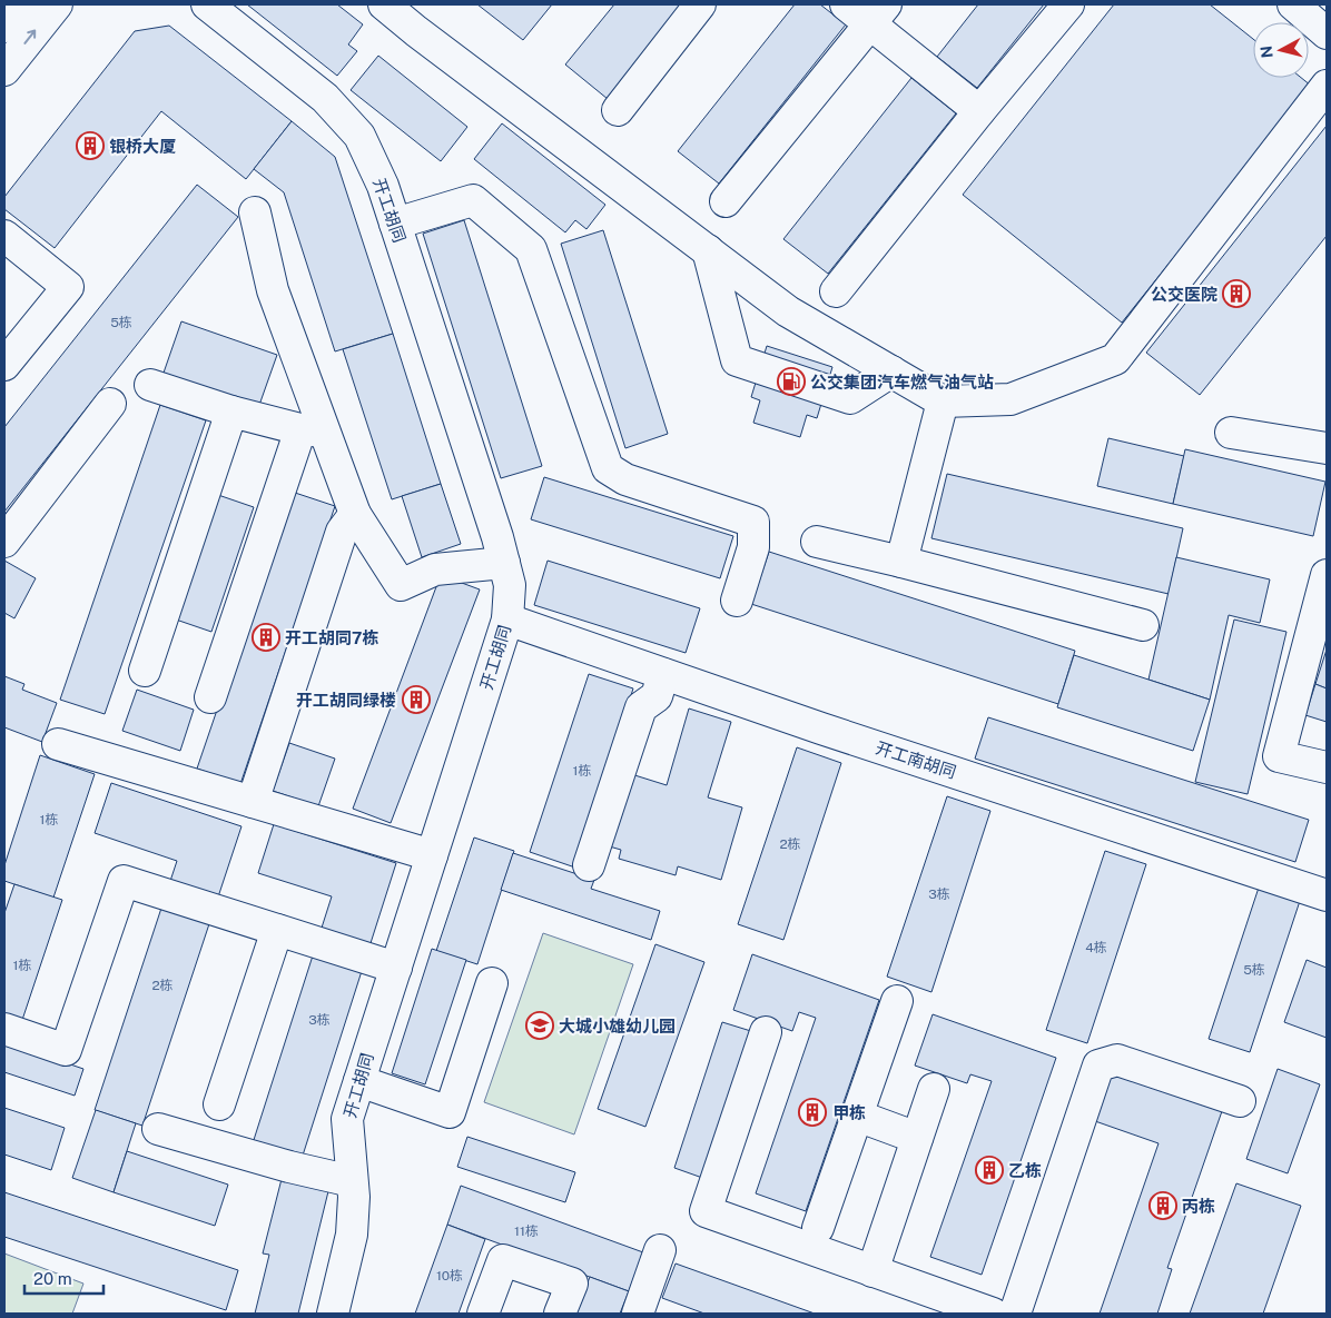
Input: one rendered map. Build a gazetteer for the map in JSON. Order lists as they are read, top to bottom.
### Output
{
  "streets": {
    "street": ["开工胡同", "开工南胡同"]
  },
  "crossings": [
    ["开工胡同", "开工南胡同"]
  ],
  "places": {
    "building": [
      "银桥大厦",
      "公交医院",
      "开工胡同7栋",
      "开工胡同绿楼",
      "甲栋",
      "乙栋",
      "丙栋"
    ],
    "fuel station": ["公交集团汽车燃气油气站"],
    "school or university": ["大城小雄幼儿园"]
  },
  "house_numbers": [
    "5栋",
    "1栋",
    "1栋",
    "2栋",
    "3栋",
    "4栋",
    "1栋",
    "5栋",
    "2栋",
    "3栋",
    "11栋",
    "10栋"
  ],
  "scale_bar": "20 m",
  "north": "left"
}
